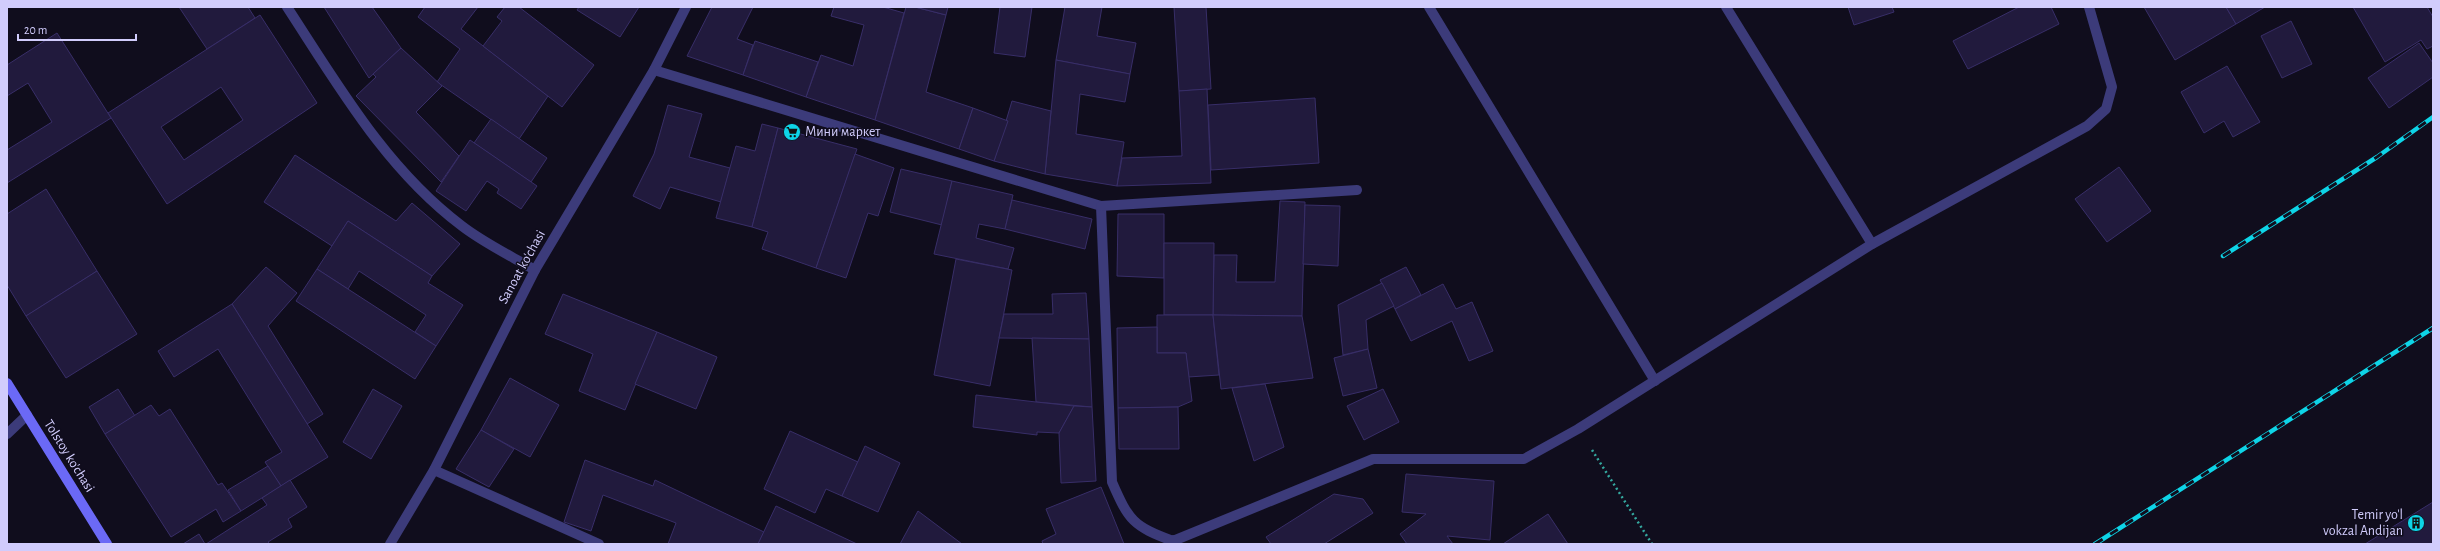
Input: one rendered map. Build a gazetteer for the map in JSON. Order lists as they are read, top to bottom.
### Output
{
  "streets": {
    "main road": ["Tolstoy ko'chasi"],
    "street": ["Sanoat ko'chasi"]
  },
  "places": {
    "supermarket": ["Мини маркет"],
    "building": ["Temir yo'l vokzal Andijan"]
  },
  "scale_bar": "20 m"
}
